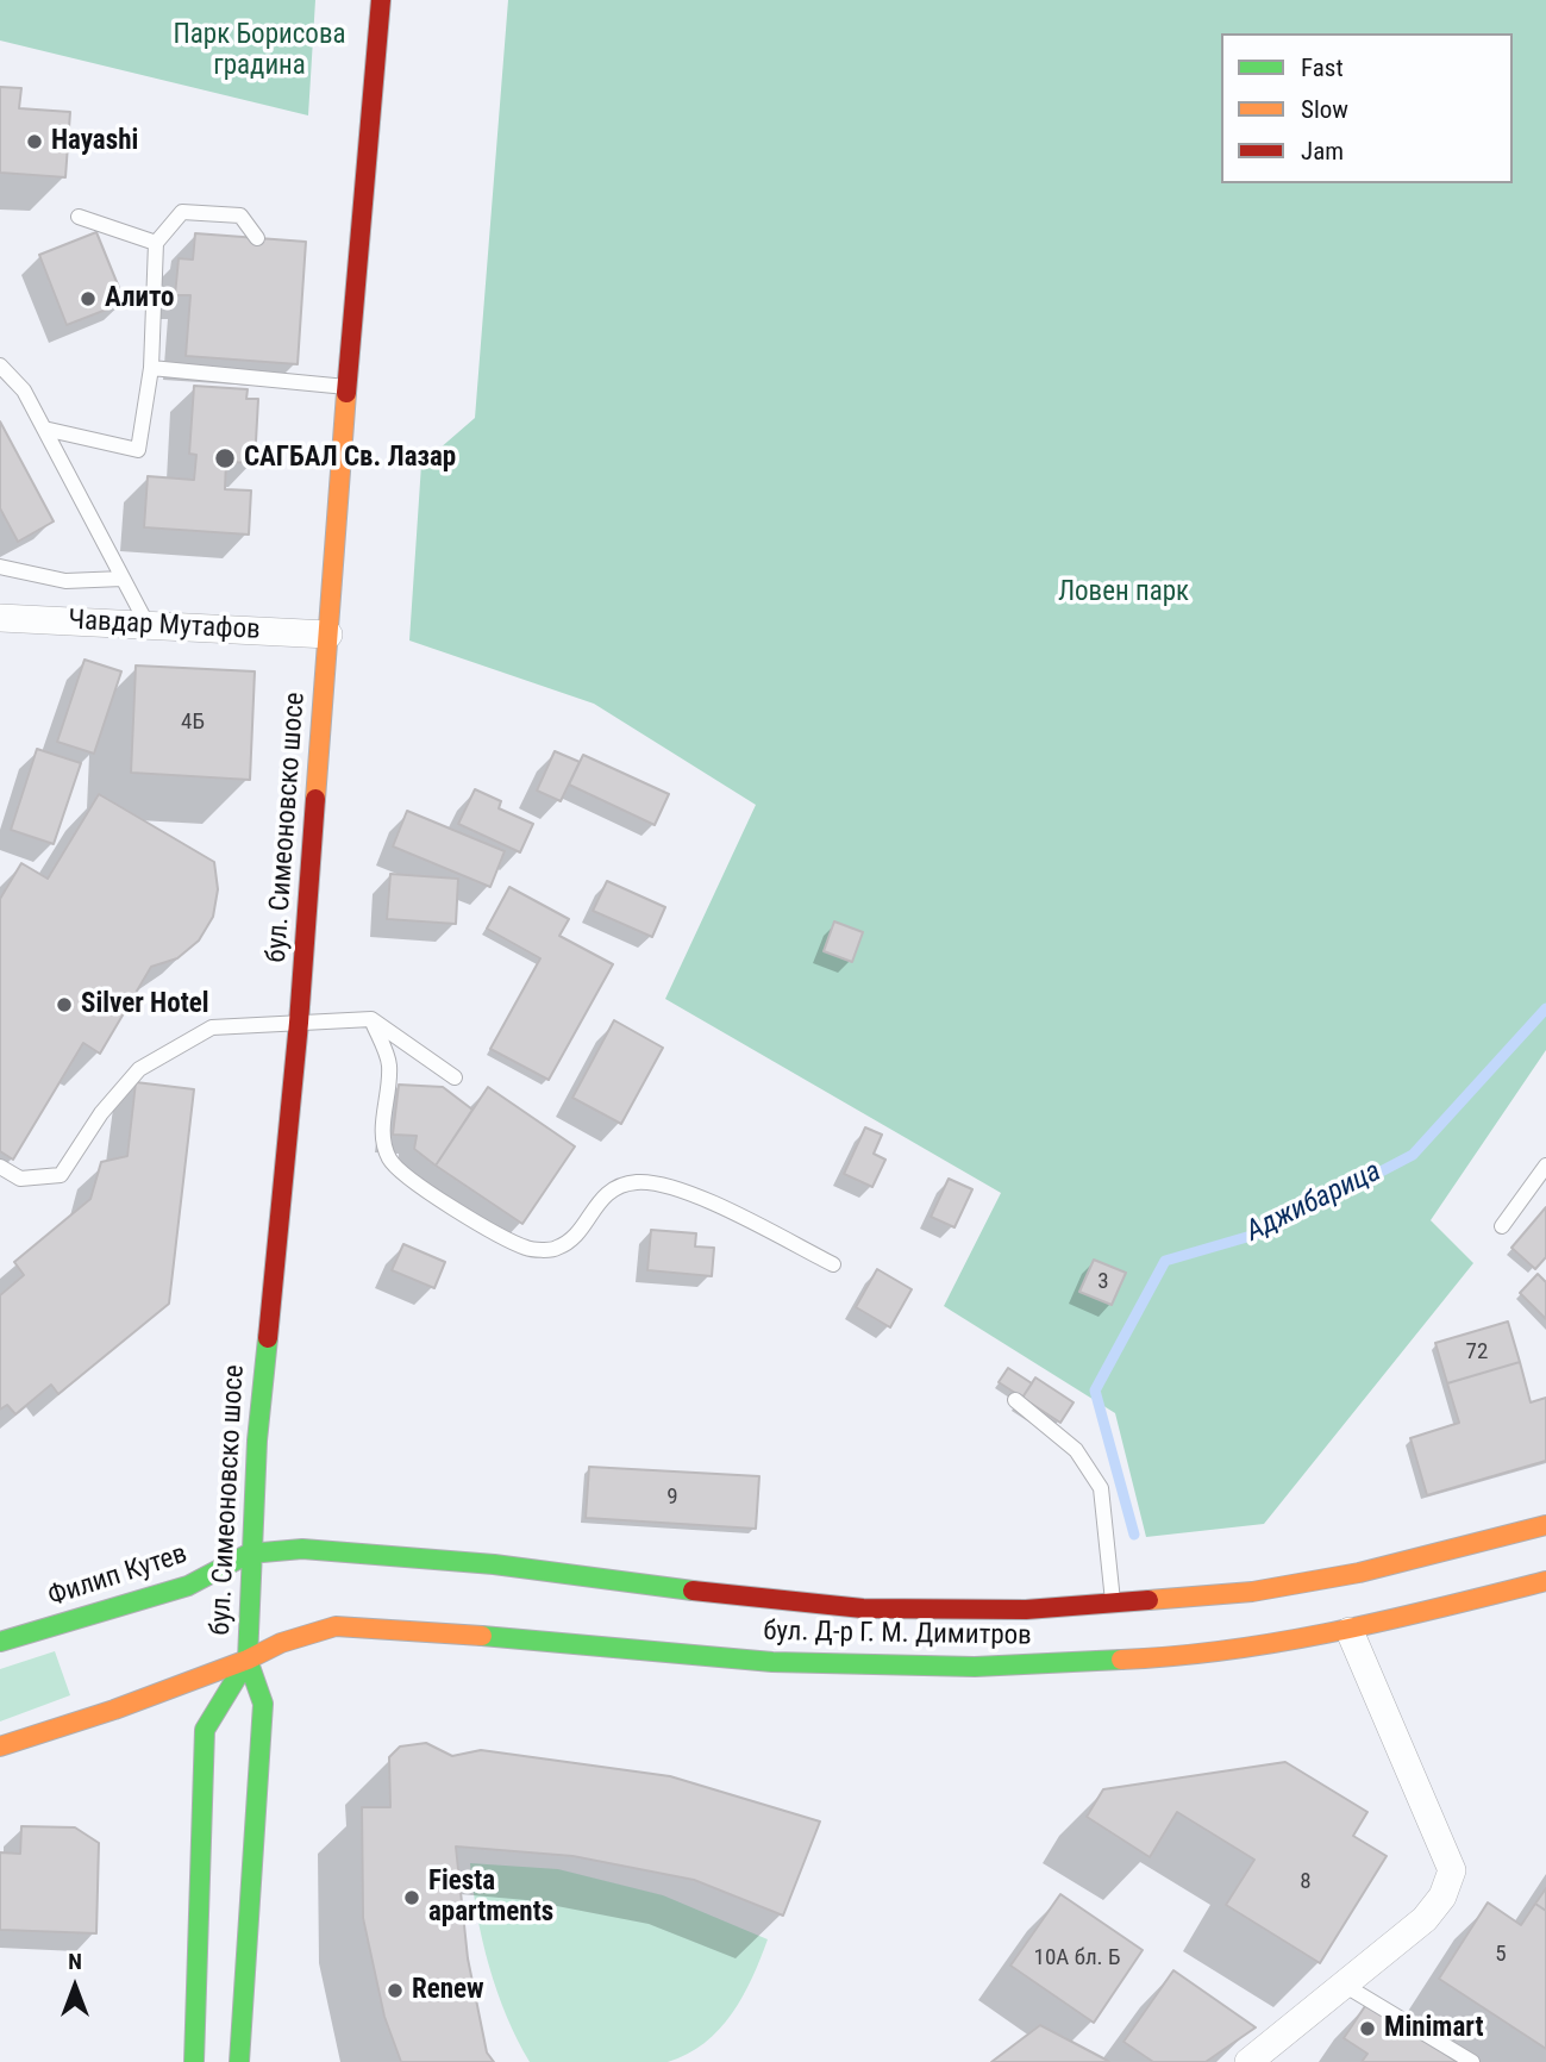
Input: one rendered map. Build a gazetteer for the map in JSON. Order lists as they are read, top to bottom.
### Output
{
  "streets": {
    "main road": ["бул. Симеоновско шосе", "Филип Кутев", "бул. Д-р Г. М. Димитров"],
    "street": ["Чавдар Мутафов"]
  },
  "crossings": [
    ["Чавдар Мутафов", "бул. Симеоновско шосе"],
    ["бул. Симеоновско шосе", "Филип Кутев"],
    ["бул. Симеоновско шосе", "бул. Д-р Г. М. Димитров"],
    ["Филип Кутев", "бул. Д-р Г. М. Димитров"]
  ],
  "water": ["Аджибарица"],
  "parks": ["Парк Борисова градина", "Ловен парк"],
  "places": [
    "Hayashi",
    "Алито",
    "САГБАЛ Св. Лазар",
    "Silver Hotel",
    "Fiesta apartments",
    "Renew",
    "Minimart"
  ],
  "house_numbers": [
    "4Б",
    "3",
    "72",
    "9",
    "8",
    "5",
    "10А бл. Б"
  ],
  "legend": ["Fast", "Slow", "Jam"],
  "north": "top"
}
